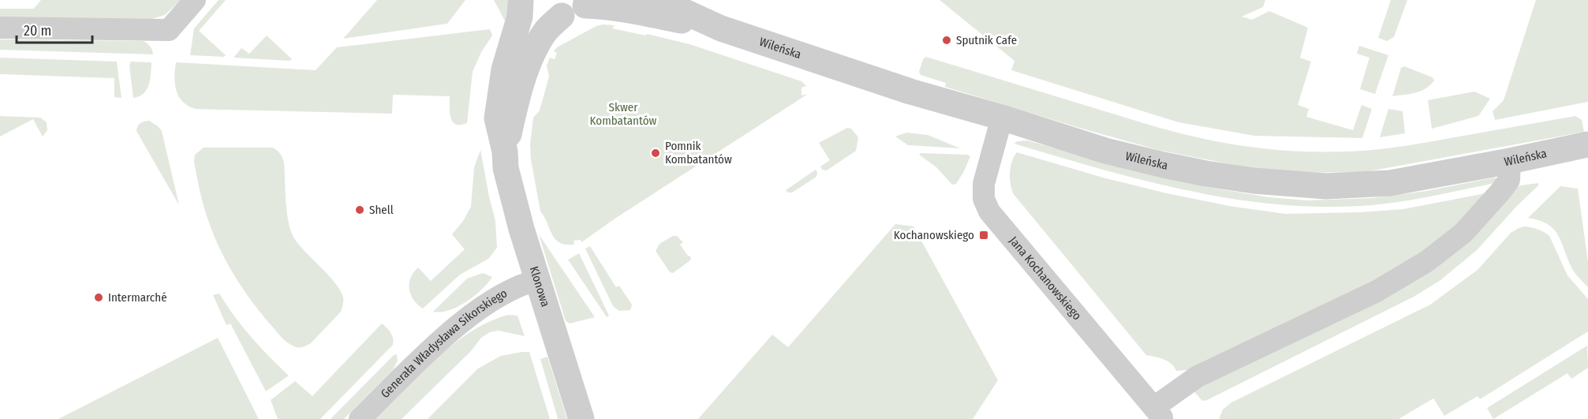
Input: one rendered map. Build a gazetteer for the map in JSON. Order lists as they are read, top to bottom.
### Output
{
  "streets": {
    "street": [
      "Wileńska",
      "Jana Kochanowskiego",
      "Klonowa",
      "Generała Władysława Sikorskiego"
    ]
  },
  "crossings": [
    ["Wileńska", "Jana Kochanowskiego"],
    ["Klonowa", "Generała Władysława Sikorskiego"]
  ],
  "parks": ["Skwer Kombatantów"],
  "places": {
    "other": [
      "Sputnik Cafe",
      "Pomnik Kombatantów",
      "Shell",
      "Intermarché"
    ],
    "transit": ["Kochanowskiego"]
  },
  "scale_bar": "20 m"
}
